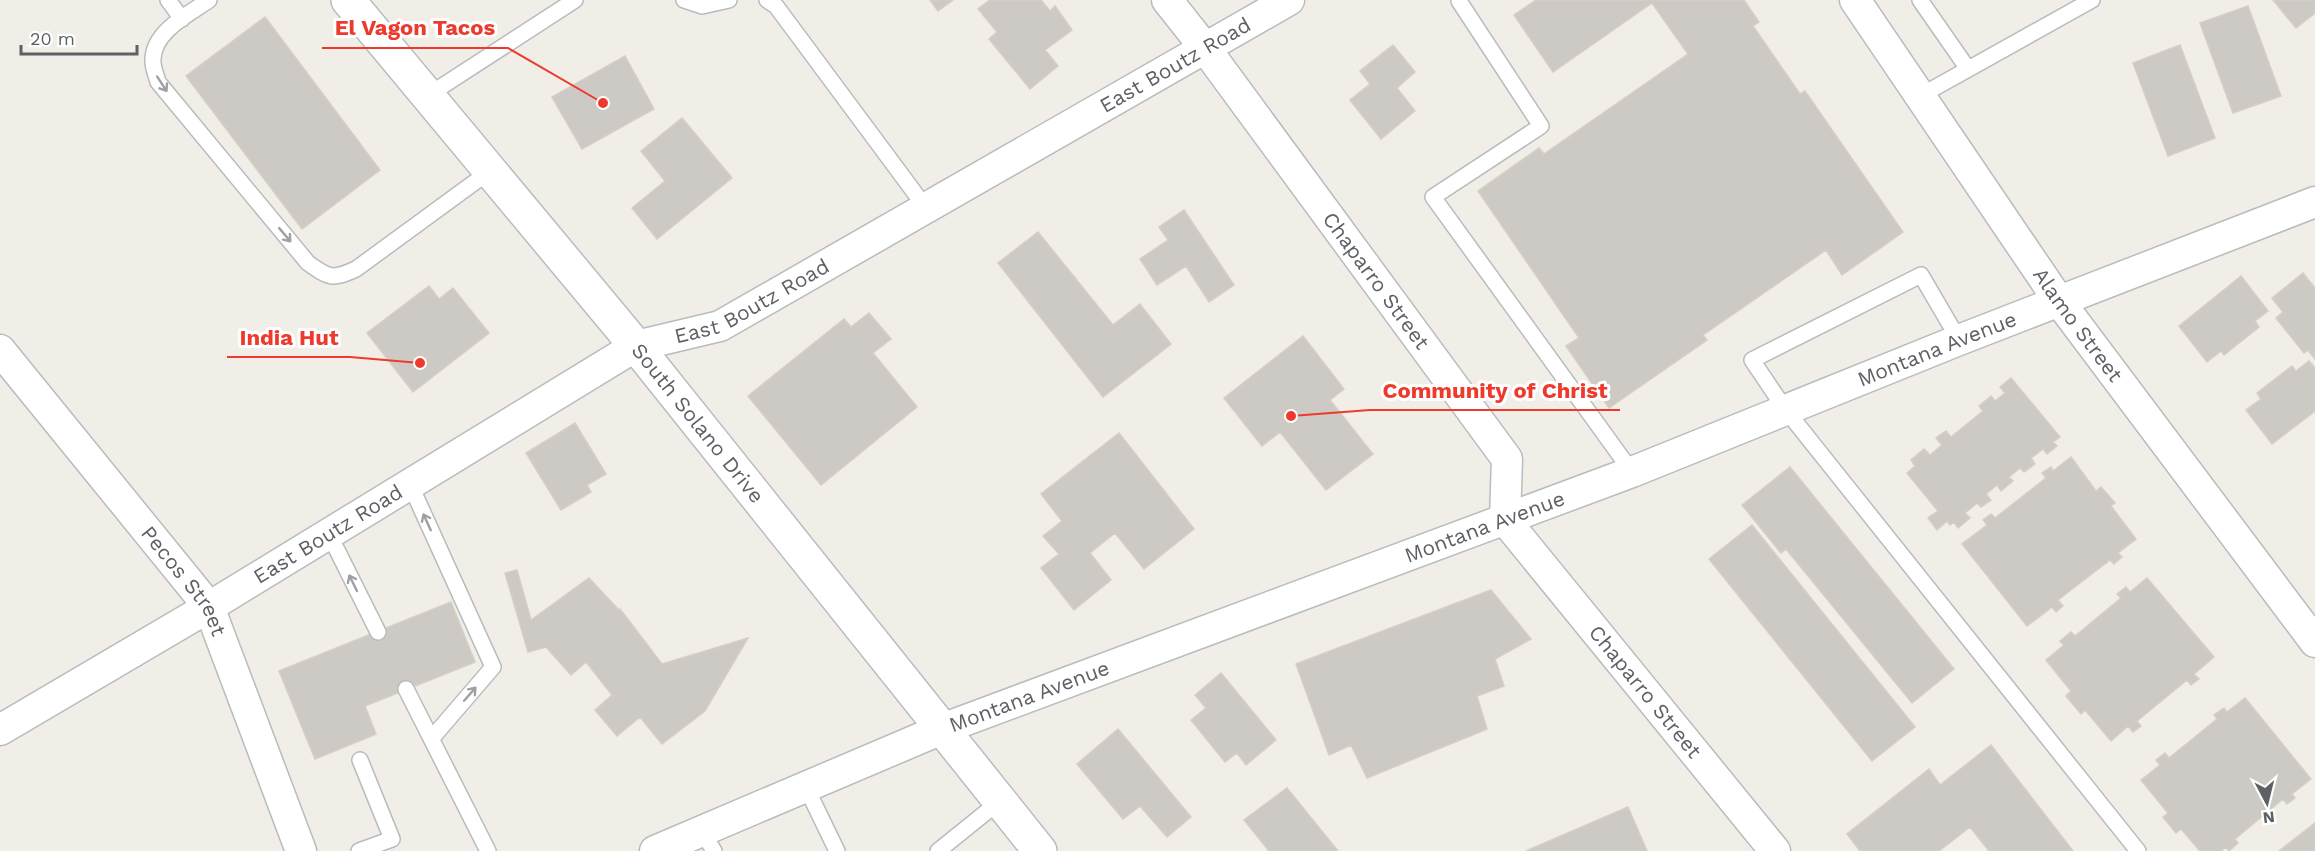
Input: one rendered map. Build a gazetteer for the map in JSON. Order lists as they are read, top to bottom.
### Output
{
  "streets": {
    "street": [
      "East Boutz Road",
      "Chaparro Street",
      "Alamo Street",
      "Montana Avenue",
      "South Solano Drive",
      "Pecos Street"
    ]
  },
  "crossings": [
    ["East Boutz Road", "Chaparro Street"],
    ["East Boutz Road", "South Solano Drive"],
    ["East Boutz Road", "Pecos Street"],
    ["Chaparro Street", "Montana Avenue"],
    ["Alamo Street", "Montana Avenue"],
    ["Montana Avenue", "South Solano Drive"]
  ],
  "places": ["El Vagon Tacos", "India Hut", "Community of Christ"],
  "scale_bar": "20 m",
  "north": "bottom"
}
